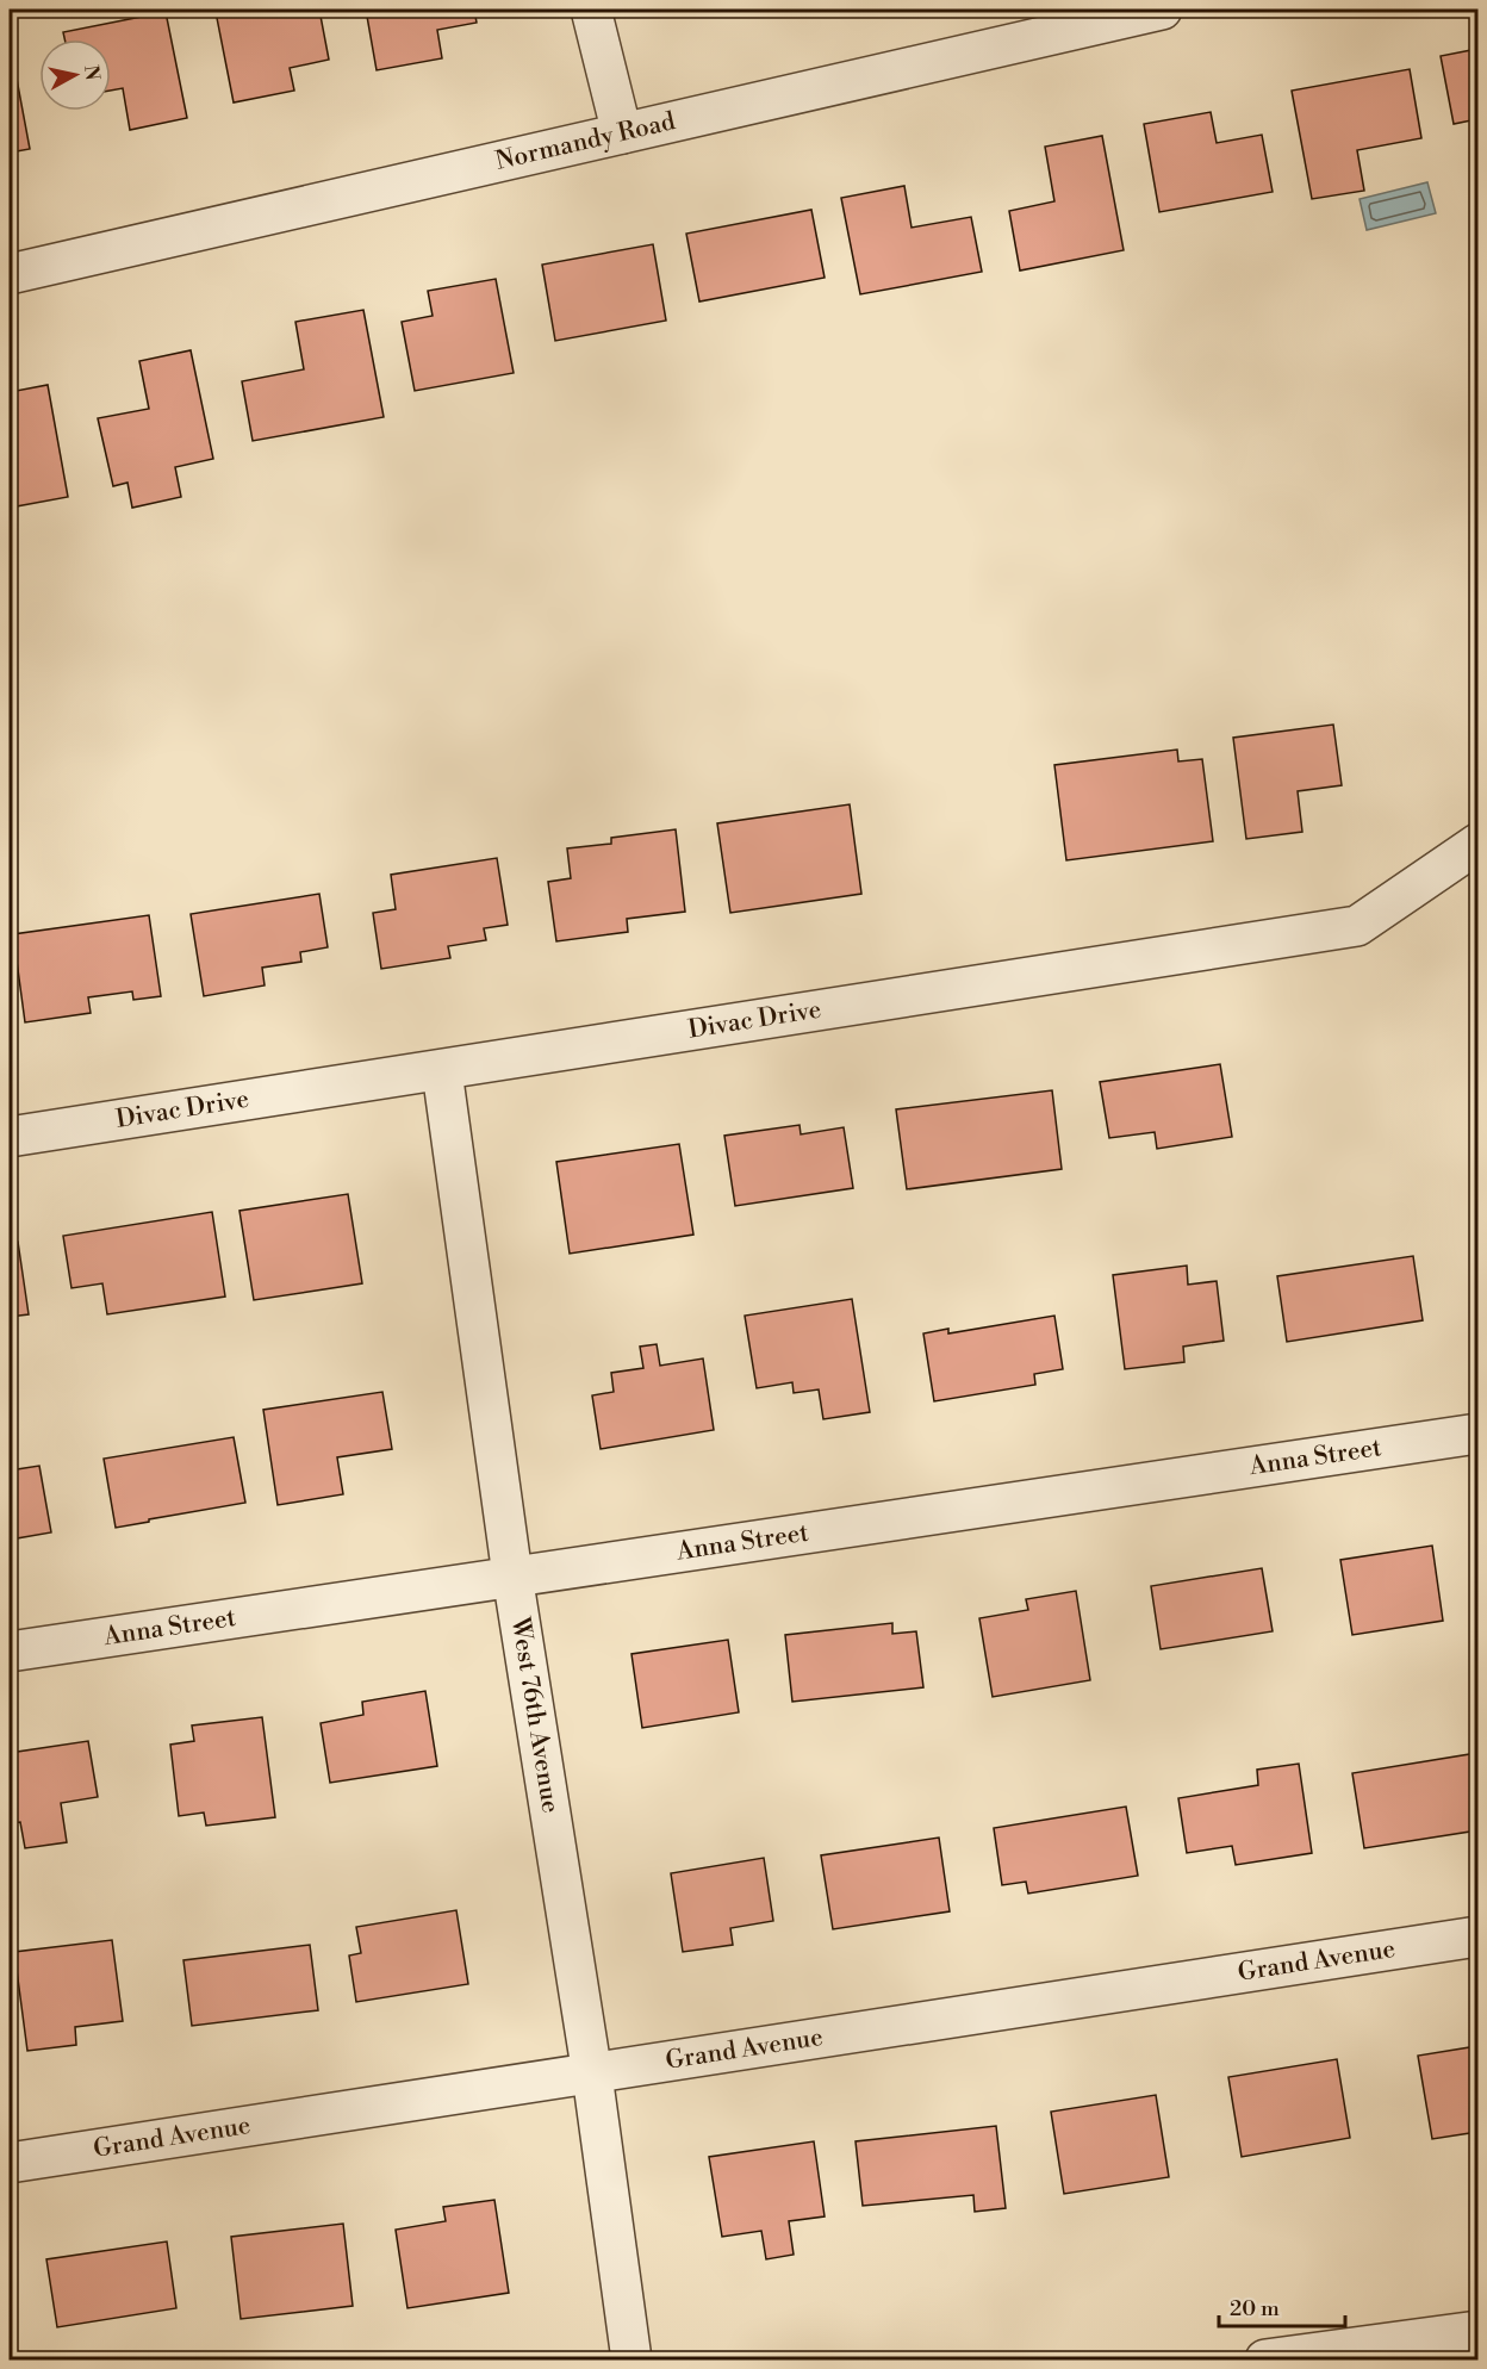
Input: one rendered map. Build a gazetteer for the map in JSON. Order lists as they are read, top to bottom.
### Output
{
  "streets": {
    "street": [
      "Normandy Road",
      "Divac Drive",
      "Anna Street",
      "West 76th Avenue",
      "Grand Avenue"
    ]
  },
  "crossings": [
    ["Divac Drive", "West 76th Avenue"],
    ["Anna Street", "West 76th Avenue"],
    ["West 76th Avenue", "Grand Avenue"]
  ],
  "scale_bar": "20 m",
  "north": "right"
}
